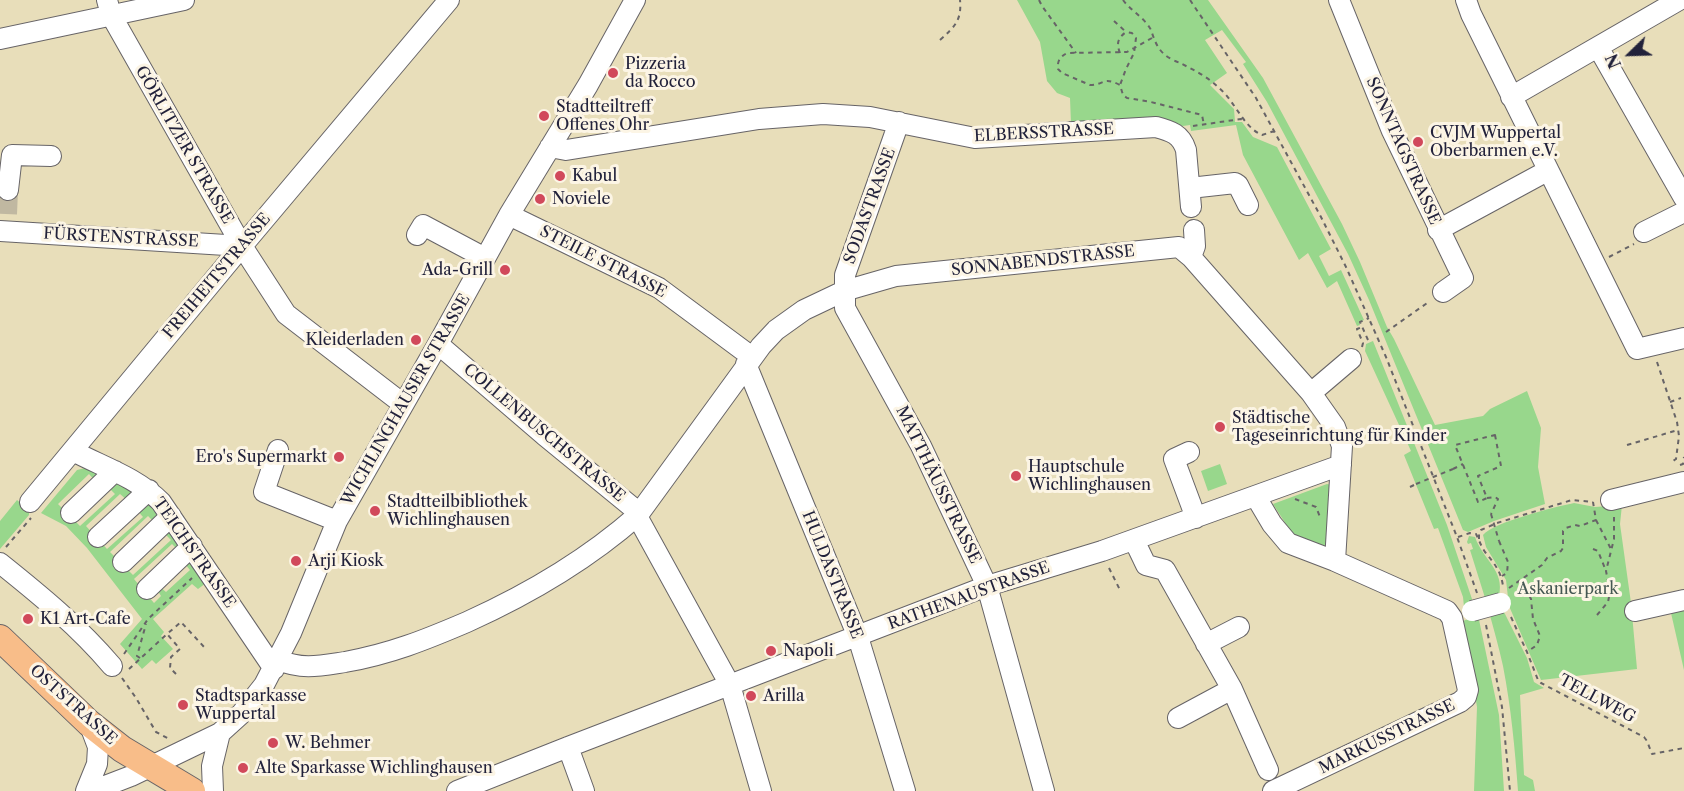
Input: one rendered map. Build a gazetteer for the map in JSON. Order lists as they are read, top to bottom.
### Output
{
  "streets": {
    "main road": ["OSTSTRASSE"],
    "street": [
      "ELBERSSTRASSE",
      "GÖRLITZER STRASSE",
      "SONNTAGSTRASSE",
      "SODASTRASSE",
      "FÜRSTENSTRASSE",
      "SONNABENDSTRASSE",
      "STEILE STRASSE",
      "FREIHEITSTRASSE",
      "WICHLINGHAUSER STRASSE",
      "COLLENBUSCHSTRASSE",
      "MATTHÄUSSTRASSE",
      "TEICHSTRASSE",
      "HULDASTRASSE",
      "RATHENAUSTRASSE",
      "MARKUSSTRASSE"
    ],
    "path": ["TELLWEG"]
  },
  "crossings": [
    ["ELBERSSTRASSE", "SODASTRASSE"],
    ["ELBERSSTRASSE", "WICHLINGHAUSER STRASSE"],
    ["GÖRLITZER STRASSE", "FÜRSTENSTRASSE"],
    ["GÖRLITZER STRASSE", "FREIHEITSTRASSE"],
    ["GÖRLITZER STRASSE", "WICHLINGHAUSER STRASSE"],
    ["SODASTRASSE", "SONNABENDSTRASSE"],
    ["SODASTRASSE", "MATTHÄUSSTRASSE"],
    ["FÜRSTENSTRASSE", "FREIHEITSTRASSE"],
    ["SONNABENDSTRASSE", "STEILE STRASSE"],
    ["SONNABENDSTRASSE", "WICHLINGHAUSER STRASSE"],
    ["SONNABENDSTRASSE", "COLLENBUSCHSTRASSE"],
    ["SONNABENDSTRASSE", "MATTHÄUSSTRASSE"],
    ["SONNABENDSTRASSE", "TEICHSTRASSE"],
    ["SONNABENDSTRASSE", "HULDASTRASSE"],
    ["STEILE STRASSE", "WICHLINGHAUSER STRASSE"],
    ["STEILE STRASSE", "HULDASTRASSE"],
    ["FREIHEITSTRASSE", "TEICHSTRASSE"],
    ["WICHLINGHAUSER STRASSE", "COLLENBUSCHSTRASSE"],
    ["WICHLINGHAUSER STRASSE", "TEICHSTRASSE"],
    ["WICHLINGHAUSER STRASSE", "OSTSTRASSE"],
    ["COLLENBUSCHSTRASSE", "RATHENAUSTRASSE"],
    ["MATTHÄUSSTRASSE", "RATHENAUSTRASSE"],
    ["HULDASTRASSE", "RATHENAUSTRASSE"]
  ],
  "parks": ["Askanierpark"],
  "places": [
    "Pizzeria da Rocco",
    "Stadtteiltreff Offenes Ohr",
    "CVJM Wuppertal Oberbarmen e.V.",
    "Kabul",
    "Noviele",
    "Ada-Grill",
    "Kleiderladen",
    "Städtische Tageseinrichtung für Kinder",
    "Ero's Supermarkt",
    "Hauptschule Wichlinghausen",
    "Stadtteilbibliothek Wichlinghausen",
    "Arji Kiosk",
    "K1 Art-Cafe",
    "Napoli",
    "Arilla",
    "Stadtsparkasse Wuppertal",
    "W. Behmer",
    "Alte Sparkasse Wichlinghausen"
  ],
  "north": "bottom left"
}
